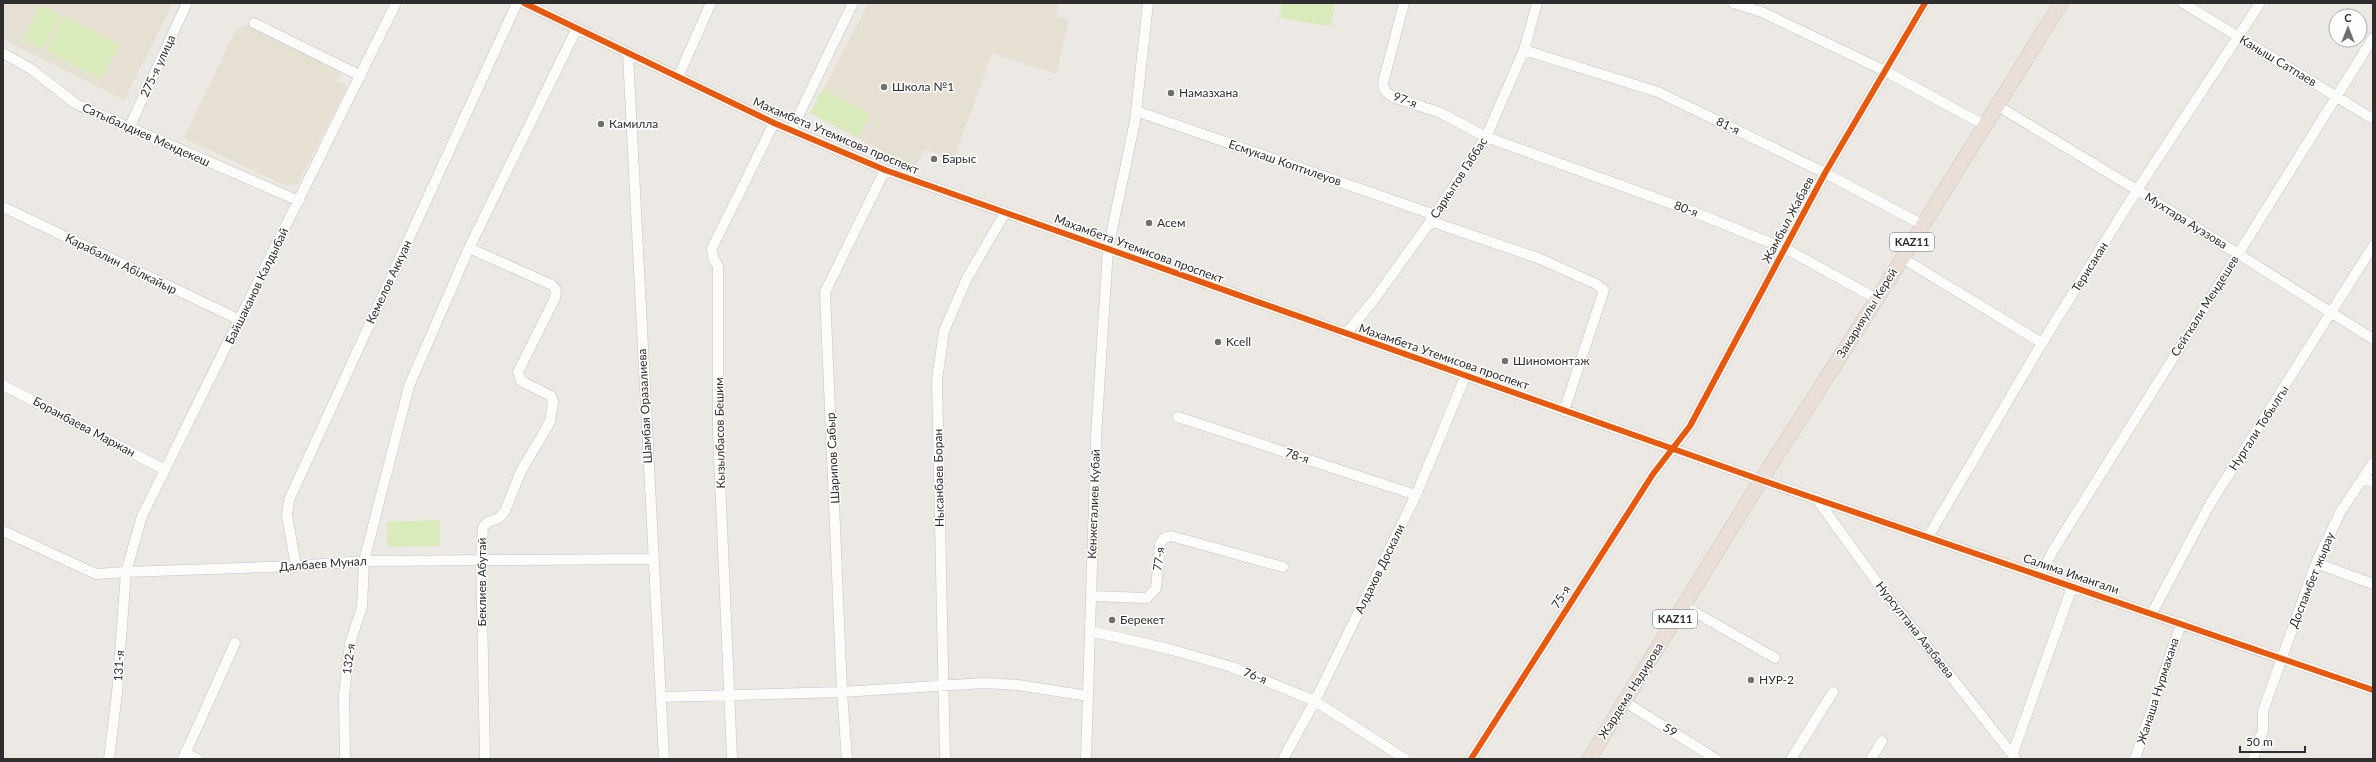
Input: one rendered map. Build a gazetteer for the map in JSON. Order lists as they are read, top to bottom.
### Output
{
  "streets": {
    "highway": ["KAZ11", "Закарияулы Керей", "Жардема Надирова"],
    "street": [
      "Каныш Сатпаев",
      "275-я улица",
      "97-я",
      "81-я",
      "Сатыбалдиев Мендекеш",
      "Махамбета Утемисова проспект",
      "Есмукаш Коптилеуов",
      "Саркытов Габбас",
      "80-я",
      "Жамбыл Жабаев",
      "Мухтара Ауэзова",
      "Карабалин Абілкайыр",
      "Терисакан",
      "Кемелов Аккуан",
      "Байшаканов Калдыбай",
      "Сейткали Мендешев",
      "Шамбая Оразалиева",
      "Боранбаева Маржан",
      "Нургали Тобылгы",
      "Кызылбасов Бешим",
      "78-я",
      "Шарипов Сабыр",
      "Нысанбаев Боран",
      "Кенжегалиев Кубай",
      "77-я",
      "Далбаев Мунал",
      "Алдахов Доскали",
      "Салима Имангали",
      "Доспамбет жырау",
      "Беклиев Абутай",
      "75-я",
      "Нурсултана Аязбаева",
      "132-я",
      "131-я",
      "76-я",
      "Жанаша Нурмахана",
      "59"
    ]
  },
  "crossings": [
    ["Каныш Сатпаев", "Терисакан"],
    ["Каныш Сатпаев", "Сейткали Мендешев"],
    ["275-я улица", "Сатыбалдиев Мендекеш"],
    ["97-я", "Саркытов Габбас"],
    ["97-я", "80-я"],
    ["81-я", "Саркытов Габбас"],
    ["81-я", "Жамбыл Жабаев"],
    ["81-я", "Закарияулы Керей"],
    ["Сатыбалдиев Мендекеш", "Байшаканов Калдыбай"],
    ["Махамбета Утемисова проспект", "Есмукаш Коптилеуов"],
    ["Махамбета Утемисова проспект", "Саркытов Габбас"],
    ["Махамбета Утемисова проспект", "Жамбыл Жабаев"],
    ["Махамбета Утемисова проспект", "Закарияулы Керей"],
    ["Махамбета Утемисова проспект", "Шамбая Оразалиева"],
    ["Махамбета Утемисова проспект", "Кызылбасов Бешим"],
    ["Махамбета Утемисова проспект", "Шарипов Сабыр"],
    ["Махамбета Утемисова проспект", "Нысанбаев Боран"],
    ["Махамбета Утемисова проспект", "Кенжегалиев Кубай"],
    ["Махамбета Утемисова проспект", "Алдахов Доскали"],
    ["Махамбета Утемисова проспект", "Салима Имангали"],
    ["Махамбета Утемисова проспект", "75-я"],
    ["Махамбета Утемисова проспект", "Жардема Надирова"],
    ["Есмукаш Коптилеуов", "Саркытов Габбас"],
    ["Есмукаш Коптилеуов", "Кенжегалиев Кубай"],
    ["Саркытов Габбас", "80-я"],
    ["80-я", "Жамбыл Жабаев"],
    ["80-я", "Закарияулы Керей"],
    ["Жамбыл Жабаев", "75-я"],
    ["Мухтара Ауэзова", "Терисакан"],
    ["Мухтара Ауэзова", "Сейткали Мендешев"],
    ["Мухтара Ауэзова", "Закарияулы Керей"],
    ["Мухтара Ауэзова", "Нургали Тобылгы"],
    ["Карабалин Абілкайыр", "Байшаканов Калдыбай"],
    ["Терисакан", "Салима Имангали"],
    ["Кемелов Аккуан", "Далбаев Мунал"],
    ["Байшаканов Калдыбай", "Боранбаева Маржан"],
    ["Байшаканов Калдыбай", "Далбаев Мунал"],
    ["Байшаканов Калдыбай", "131-я"],
    ["Сейткали Мендешев", "Салима Имангали"],
    ["Закарияулы Керей", "Салима Имангали"],
    ["Закарияулы Керей", "Жардема Надирова"],
    ["Шамбая Оразалиева", "Далбаев Мунал"],
    ["Нургали Тобылгы", "Салима Имангали"],
    ["78-я", "Алдахов Доскали"],
    ["Кенжегалиев Кубай", "77-я"],
    ["Кенжегалиев Кубай", "76-я"],
    ["Далбаев Мунал", "Беклиев Абутай"],
    ["Далбаев Мунал", "132-я"],
    ["Далбаев Мунал", "131-я"],
    ["Алдахов Доскали", "76-я"],
    ["Салима Имангали", "Доспамбет жырау"],
    ["Салима Имангали", "Нурсултана Аязбаева"],
    ["Салима Имангали", "Жардема Надирова"],
    ["Салима Имангали", "Жанаша Нурмахана"],
    ["Жардема Надирова", "59"]
  ],
  "places": [
    "Школа №1",
    "Намазхана",
    "Камилла",
    "Барыс",
    "Асем",
    "Kcell",
    "Шиномонтаж",
    "Берекет",
    "НУР-2"
  ],
  "scale_bar": "50 m",
  "north": "top"
}
